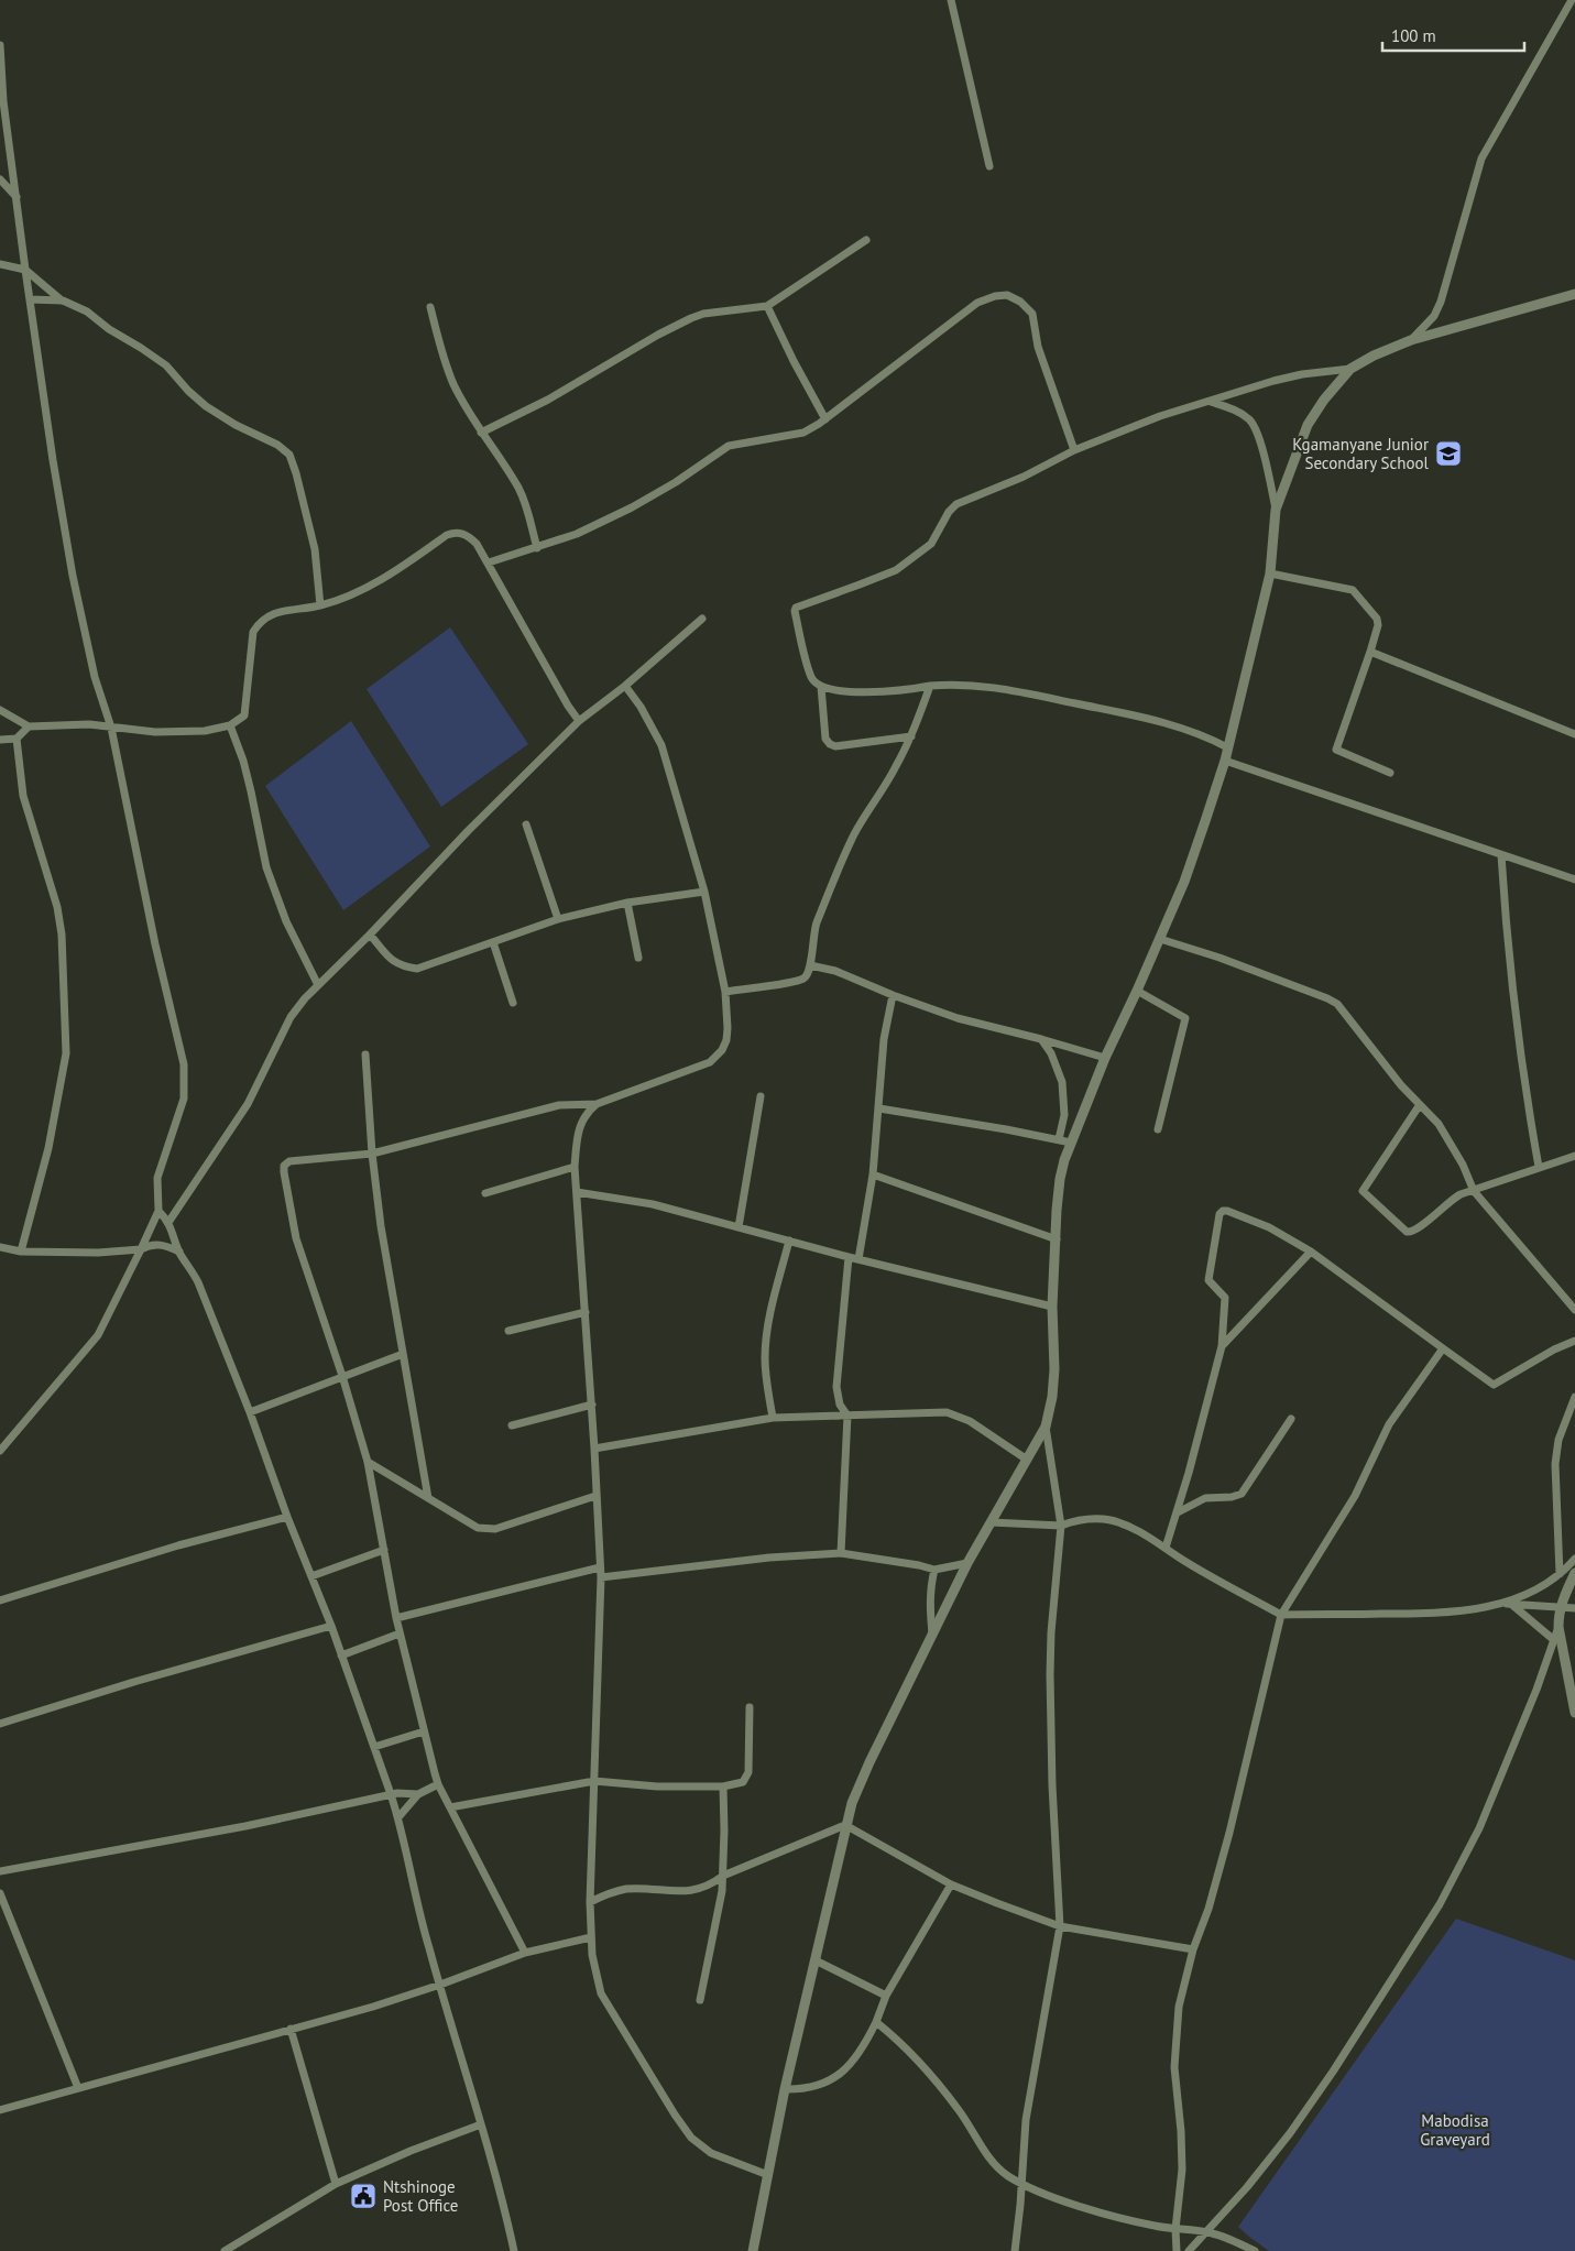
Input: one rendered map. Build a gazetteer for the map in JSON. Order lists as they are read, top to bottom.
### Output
{
  "parks": ["Mabodisa Graveyard"],
  "places": {
    "school or university": ["Kgamanyane Junior Secondary School"],
    "public building": ["Ntshinoge Post Office"]
  },
  "scale_bar": "100 m"
}
